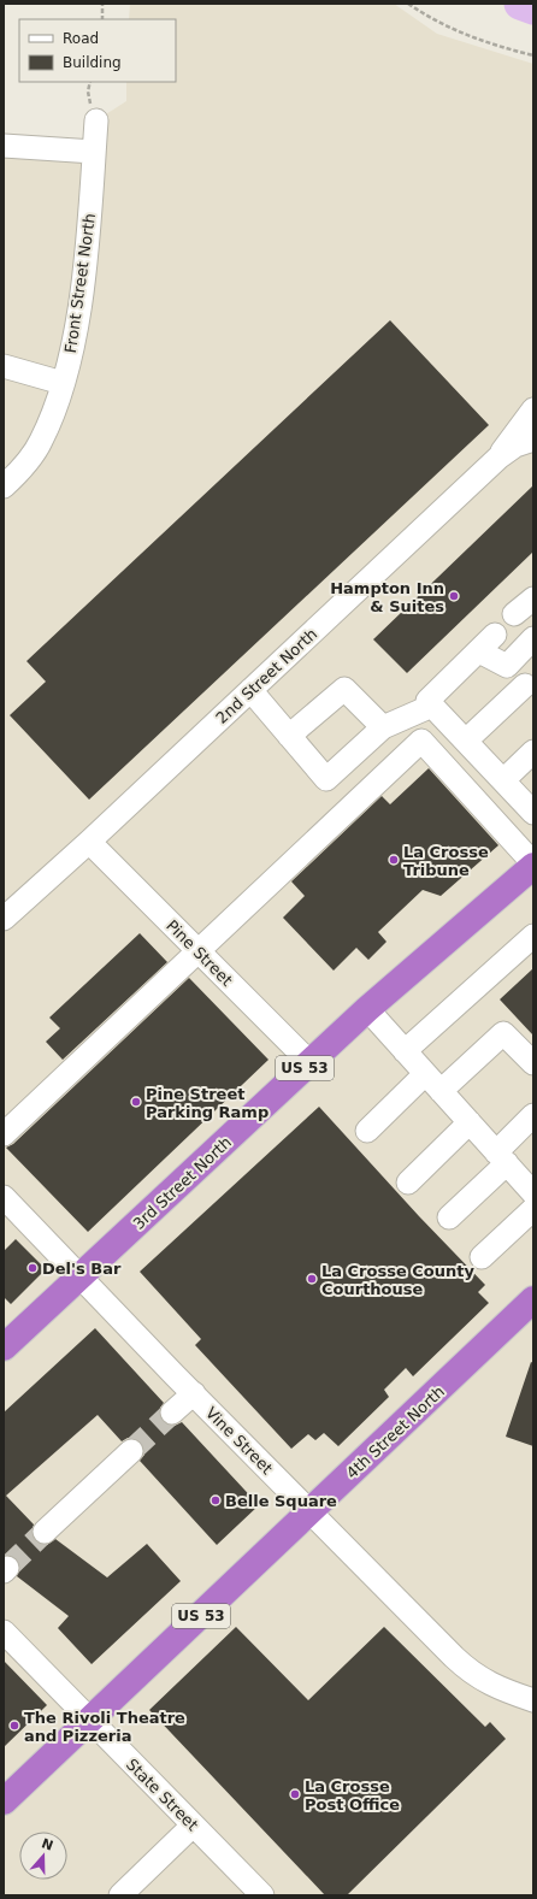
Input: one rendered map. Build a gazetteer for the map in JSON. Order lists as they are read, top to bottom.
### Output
{
  "streets": {
    "highway": ["US 53", "3rd Street North", "4th Street North"],
    "street": [
      "Front Street North",
      "2nd Street North",
      "Pine Street",
      "Vine Street",
      "State Street"
    ]
  },
  "crossings": [
    ["2nd Street North", "Pine Street"],
    ["Pine Street", "3rd Street North"],
    ["3rd Street North", "Vine Street"],
    ["4th Street North", "Vine Street"],
    ["4th Street North", "State Street"]
  ],
  "places": [
    "Hampton Inn & Suites",
    "La Crosse Tribune",
    "Pine Street Parking Ramp",
    "Del's Bar",
    "La Crosse County Courthouse",
    "Belle Square",
    "The Rivoli Theatre and Pizzeria",
    "La Crosse Post Office"
  ],
  "legend": ["Road", "Building"],
  "north": "top"
}
